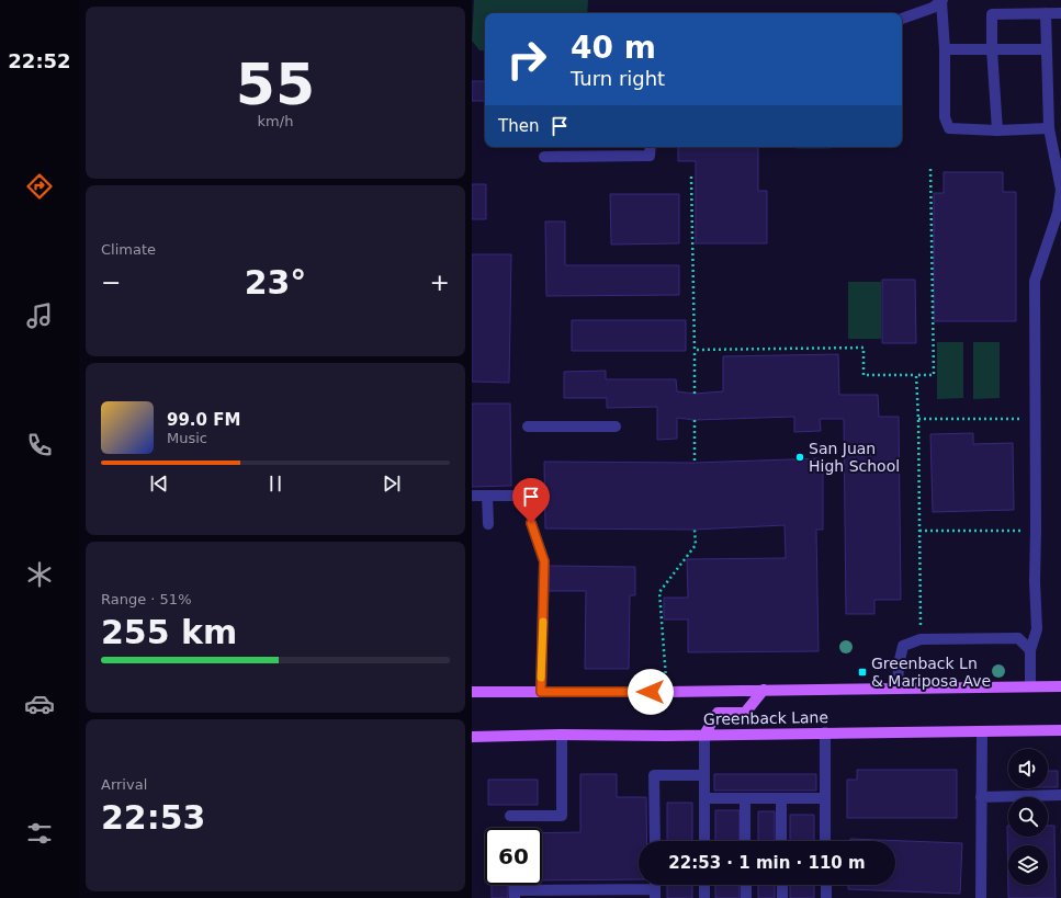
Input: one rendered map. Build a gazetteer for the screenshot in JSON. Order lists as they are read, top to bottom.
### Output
{
  "streets": {
    "main road": ["Greenback Lane"]
  },
  "places": {
    "other": ["San Juan High School"],
    "transit": ["Greenback Ln & Mariposa Ave"]
  },
  "page": {
    "tabs": "22:52",
    "tile": [
      ["55", "km/h"],
      "Climate",
      ["Range · 51%", "255 km"],
      ["Arrival", "22:53"]
    ],
    "turn": ["40 m", "Turn right"],
    "then": "Then",
    "heat": ["−", "23°", "+"],
    "song": ["99.0 FM", "Music"],
    "limit": "60",
    "trip": "22:53 · 1 min · 110 m"
  }
}
